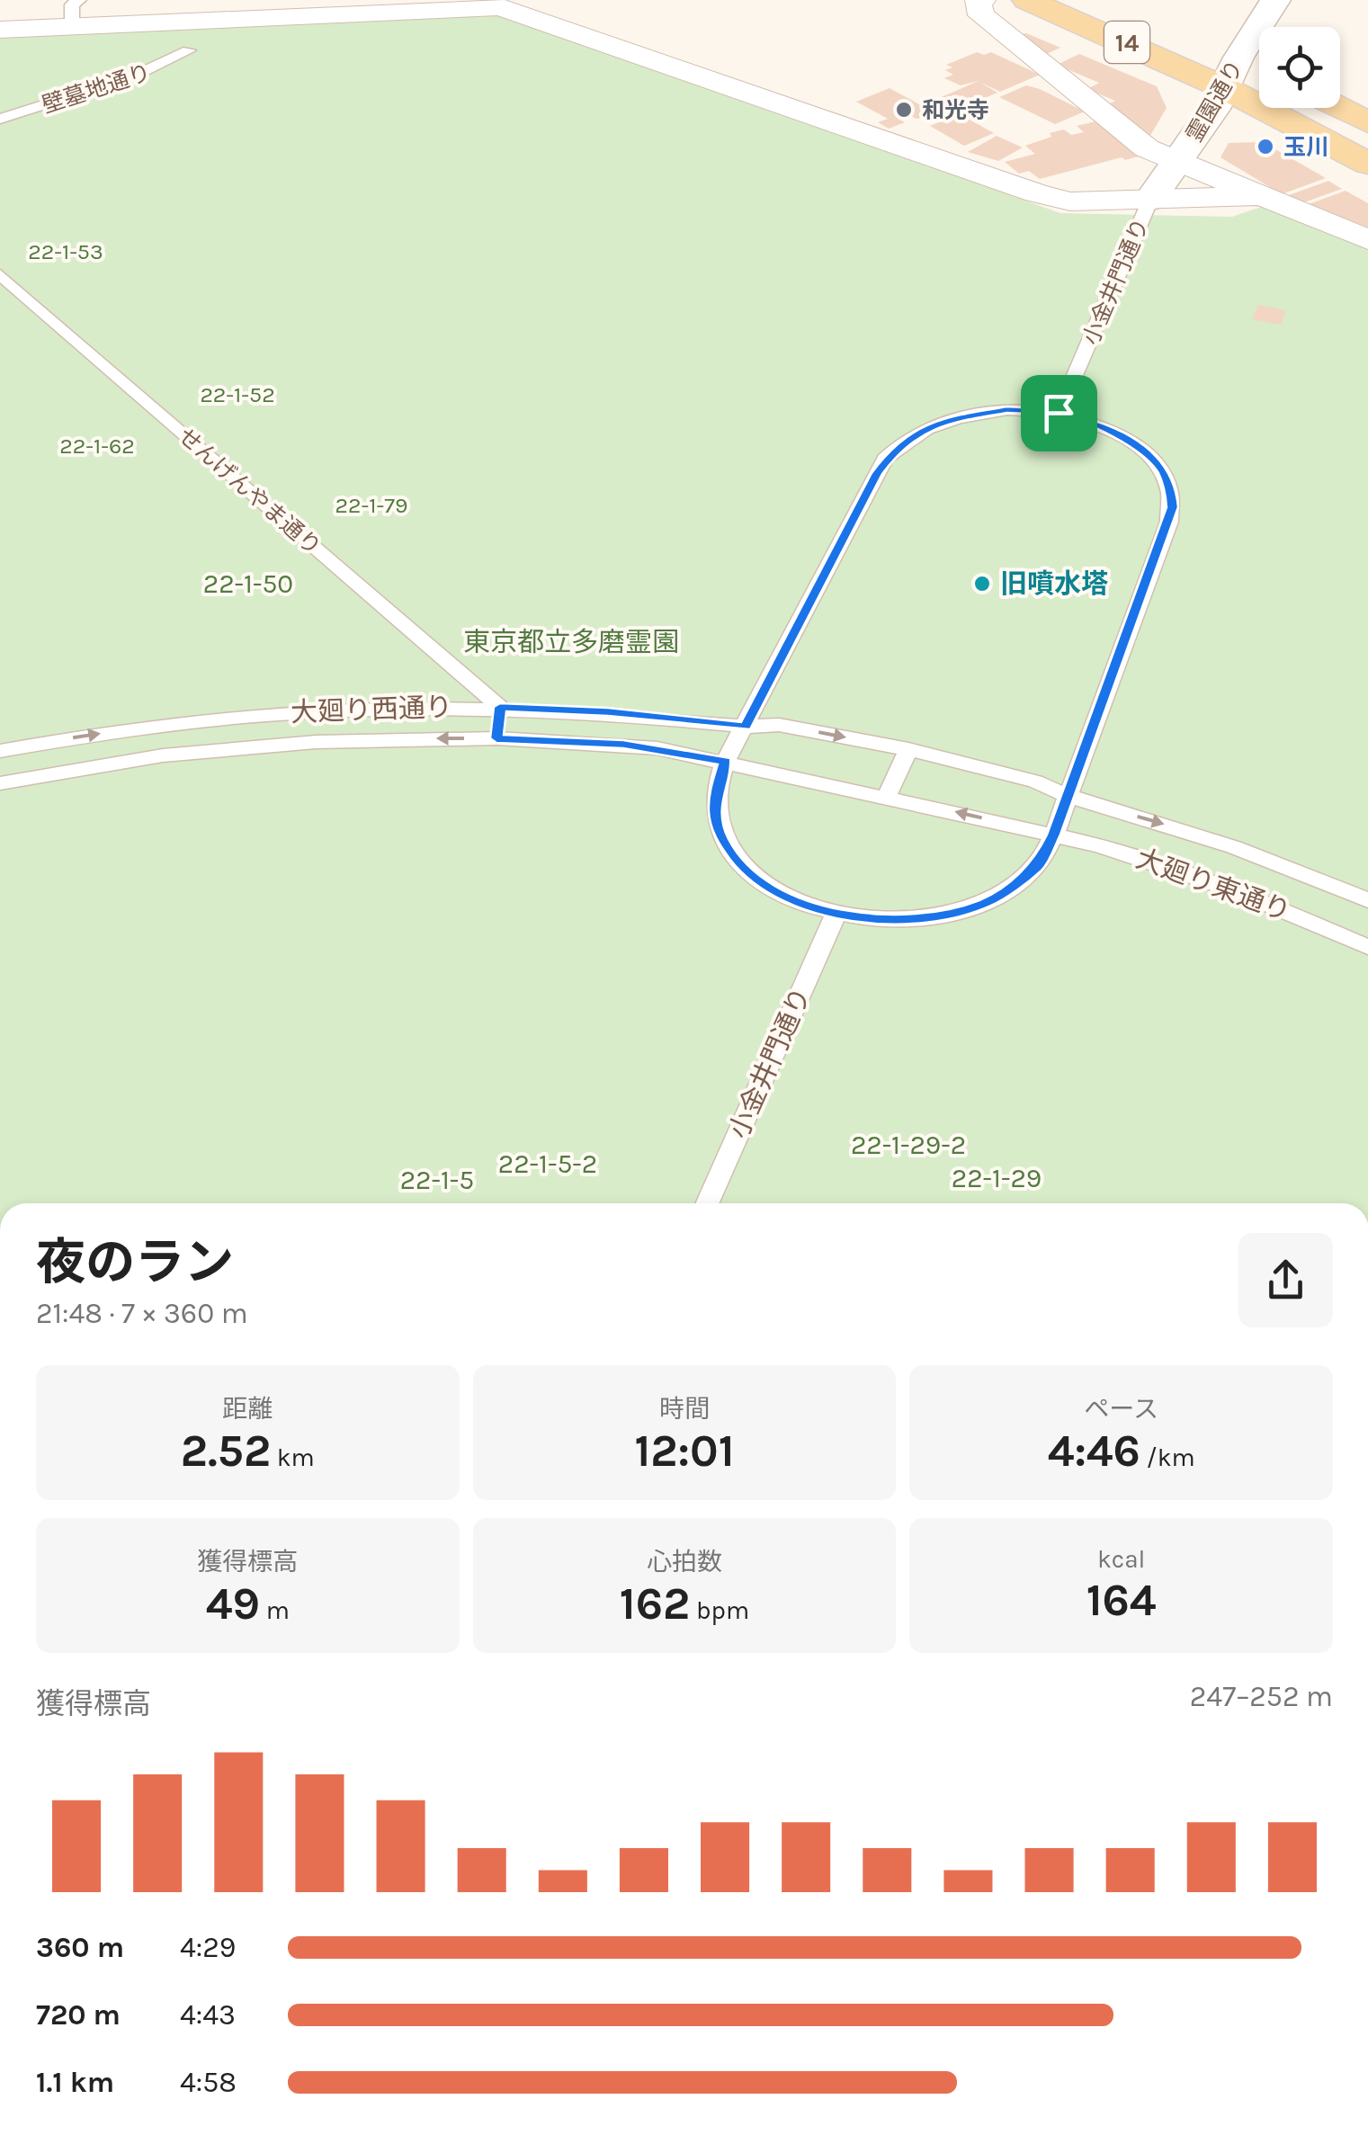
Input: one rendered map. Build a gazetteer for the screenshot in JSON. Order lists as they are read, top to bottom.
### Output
{
  "streets": {
    "main road": ["14"],
    "street": ["霊園通り"],
    "lane": [
      "壁墓地通り",
      "小金井門通り",
      "せんげんやま通り",
      "大廻り西通り",
      "大廻り東通り"
    ]
  },
  "crossings": [
    ["14", "霊園通り"],
    ["霊園通り", "小金井門通り"],
    ["せんげんやま通り", "大廻り西通り"],
    ["大廻り西通り", "大廻り東通り"]
  ],
  "parks": [
    "22-1-53",
    "22-1-52",
    "22-1-62",
    "22-1-79",
    "22-1-50",
    "東京都立多磨霊園",
    "22-1-29-2",
    "22-1-5-2",
    "22-1-29",
    "22-1-5"
  ],
  "places": ["和光寺", "玉川", "旧噴水塔"],
  "page": {
    "heading": ["夜のラン", "21:48 · 7 × 360 m"],
    "stats": [
      ["距離", "2.52 km"],
      ["時間", "12:01"],
      ["ペース", "4:46 /km"],
      ["獲得標高", "49 m"],
      ["心拍数", "162 bpm"],
      ["kcal", "164"]
    ],
    "chart": ["獲得標高", "247–252 m"],
    "list": [
      {
        "name": "360 m",
        "note": "4:29"
      },
      {
        "name": "720 m",
        "note": "4:43"
      },
      {
        "name": "1.1 km",
        "note": "4:58"
      }
    ]
  }
}
